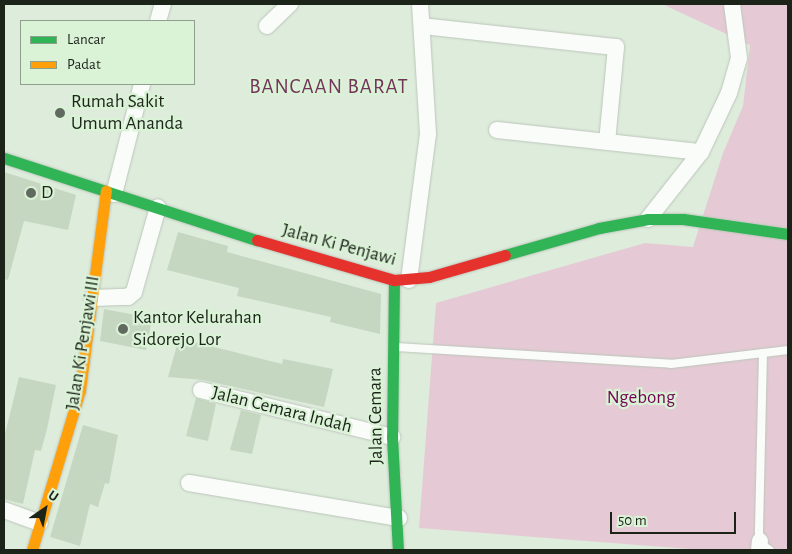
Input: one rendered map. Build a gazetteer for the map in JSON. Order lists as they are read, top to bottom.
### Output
{
  "streets": {
    "street": [
      "Jalan Ki Penjawi",
      "Jalan Ki Penjawi III",
      "Jalan Cemara Indah",
      "Jalan Cemara"
    ]
  },
  "crossings": [
    ["Jalan Ki Penjawi", "Jalan Ki Penjawi III"],
    ["Jalan Ki Penjawi", "Jalan Cemara"],
    ["Jalan Cemara Indah", "Jalan Cemara"]
  ],
  "districts": ["BANCAAN BARAT"],
  "parks": ["Ngebong"],
  "places": ["Rumah Sakit Umum Ananda", "D", "Kantor Kelurahan Sidorejo Lor"],
  "legend": ["Lancar", "Padat"],
  "scale_bar": "50 m",
  "north": "top right"
}
